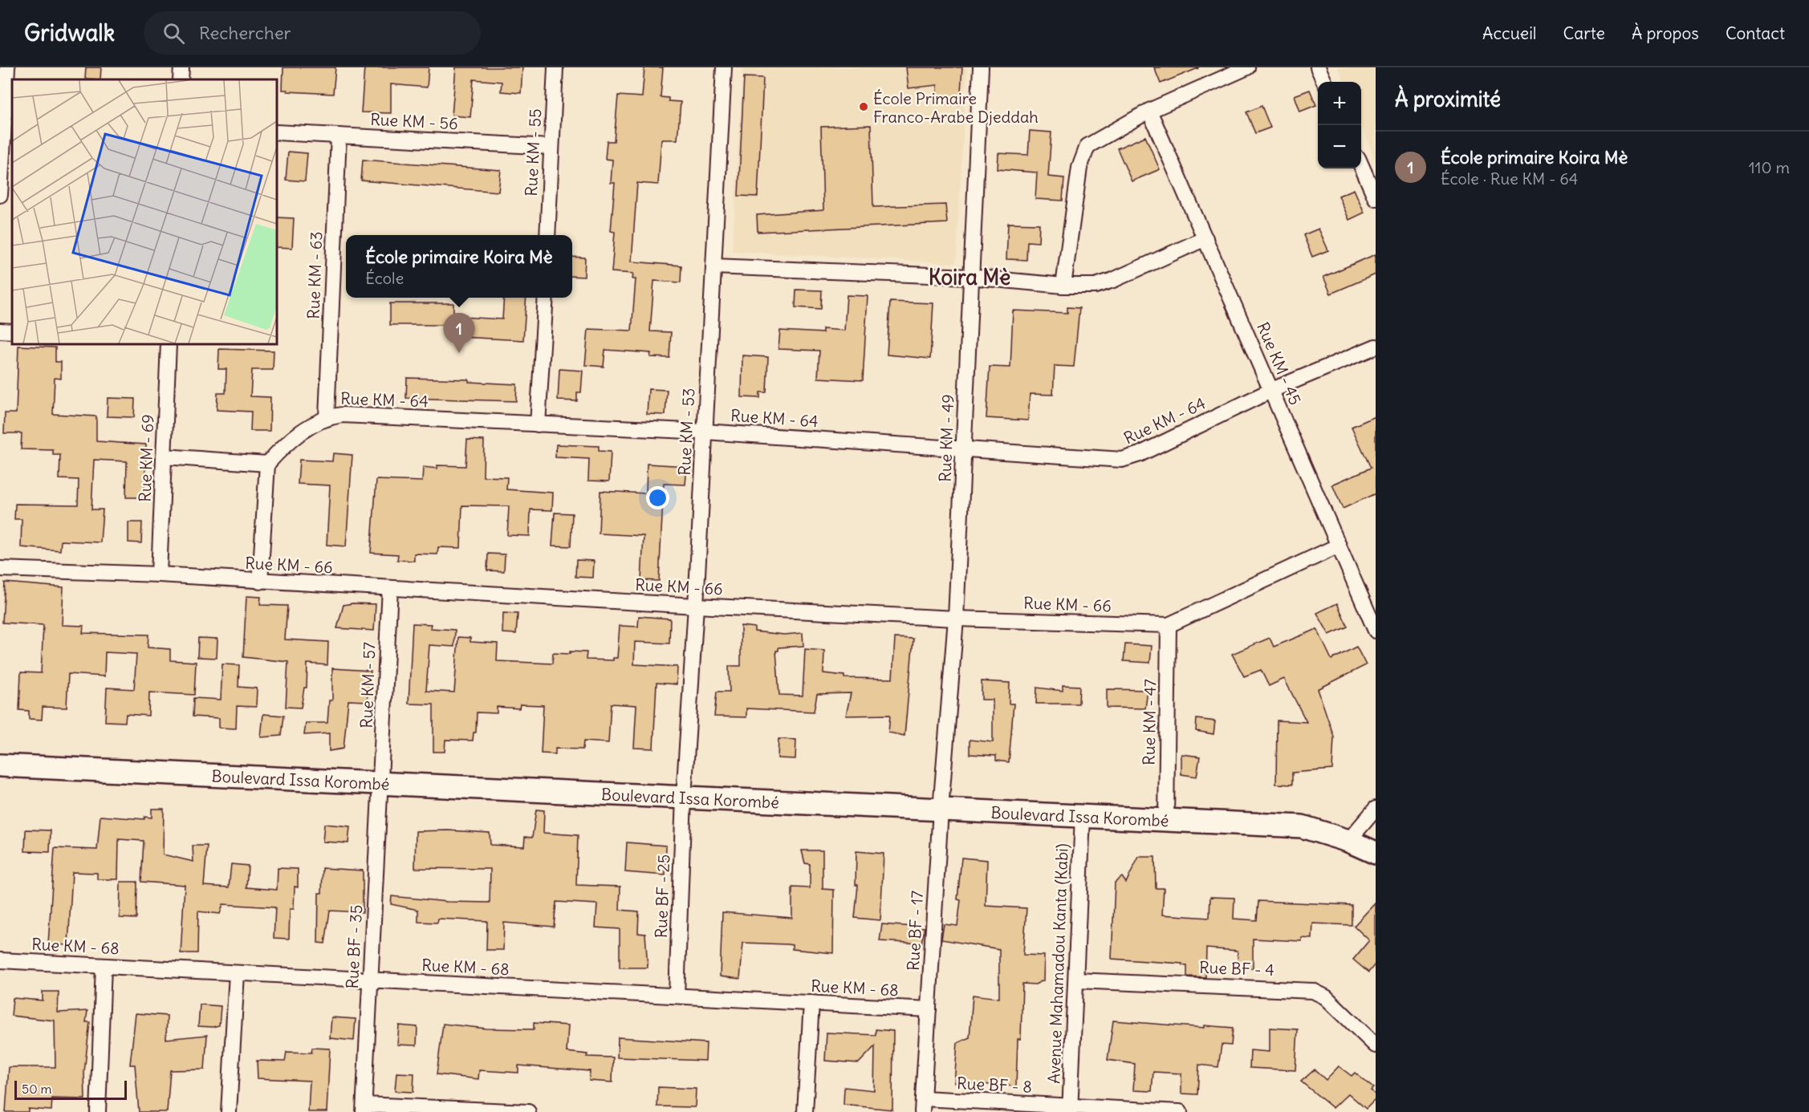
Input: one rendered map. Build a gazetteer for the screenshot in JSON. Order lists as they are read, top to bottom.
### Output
{
  "streets": {
    "street": [
      "Rue KM - 56",
      "Rue KM - 55",
      "Rue KM - 63",
      "Rue KM - 45",
      "Rue KM - 64",
      "Rue KM - 53",
      "Rue KM - 49",
      "Rue KM - 69",
      "Rue KM - 66",
      "Rue KM - 57",
      "Rue KM - 47",
      "Boulevard Issa Korombé",
      "Rue BF - 25",
      "Rue BF - 17",
      "Rue KM - 68",
      "Rue BF - 35",
      "Avenue Mahamadou Kanta (Kabi)",
      "Rue BF - 4",
      "Rue BF - 8"
    ]
  },
  "crossings": [
    ["Rue KM - 56", "Rue KM - 55"],
    ["Rue KM - 56", "Rue KM - 63"],
    ["Rue KM - 63", "Rue KM - 64"],
    ["Rue KM - 45", "Rue KM - 64"],
    ["Rue KM - 45", "Rue KM - 66"],
    ["Rue KM - 64", "Rue KM - 53"],
    ["Rue KM - 64", "Rue KM - 49"],
    ["Rue KM - 53", "Rue KM - 66"],
    ["Rue KM - 53", "Boulevard Issa Korombé"],
    ["Rue KM - 53", "Rue BF - 25"],
    ["Rue KM - 49", "Rue KM - 66"],
    ["Rue KM - 49", "Boulevard Issa Korombé"],
    ["Rue KM - 49", "Rue BF - 17"],
    ["Rue KM - 69", "Rue KM - 66"],
    ["Rue KM - 66", "Rue KM - 57"],
    ["Rue KM - 66", "Rue KM - 47"],
    ["Rue KM - 57", "Boulevard Issa Korombé"],
    ["Rue KM - 57", "Rue BF - 35"],
    ["Rue KM - 47", "Boulevard Issa Korombé"],
    ["Boulevard Issa Korombé", "Rue BF - 25"],
    ["Boulevard Issa Korombé", "Rue BF - 17"],
    ["Boulevard Issa Korombé", "Rue BF - 35"],
    ["Boulevard Issa Korombé", "Avenue Mahamadou Kanta (Kabi)"],
    ["Rue BF - 25", "Rue KM - 68"],
    ["Rue BF - 17", "Rue KM - 68"],
    ["Rue BF - 17", "Rue BF - 8"],
    ["Rue KM - 68", "Rue BF - 35"],
    ["Avenue Mahamadou Kanta (Kabi)", "Rue BF - 4"],
    ["Avenue Mahamadou Kanta (Kabi)", "Rue BF - 8"]
  ],
  "districts": ["Koira Mè"],
  "places": ["École Primaire Franco-Arabe Djeddah"],
  "scale_bar": "50 m",
  "page": {
    "header": "Gridwalk",
    "search": "Rechercher",
    "nav": [
      "Accueil",
      "Carte",
      "À propos",
      "Contact"
    ],
    "heading": "À proximité",
    "map_buttons": ["+", "−"],
    "list": [
      {
        "mark": "1",
        "name": "École primaire Koira Mè",
        "note": "École · Rue KM - 64",
        "value": "110 m"
      }
    ],
    "popup": ["École primaire Koira Mè", "École"],
    "pins": "1",
    "scale": "50 m"
  }
}
